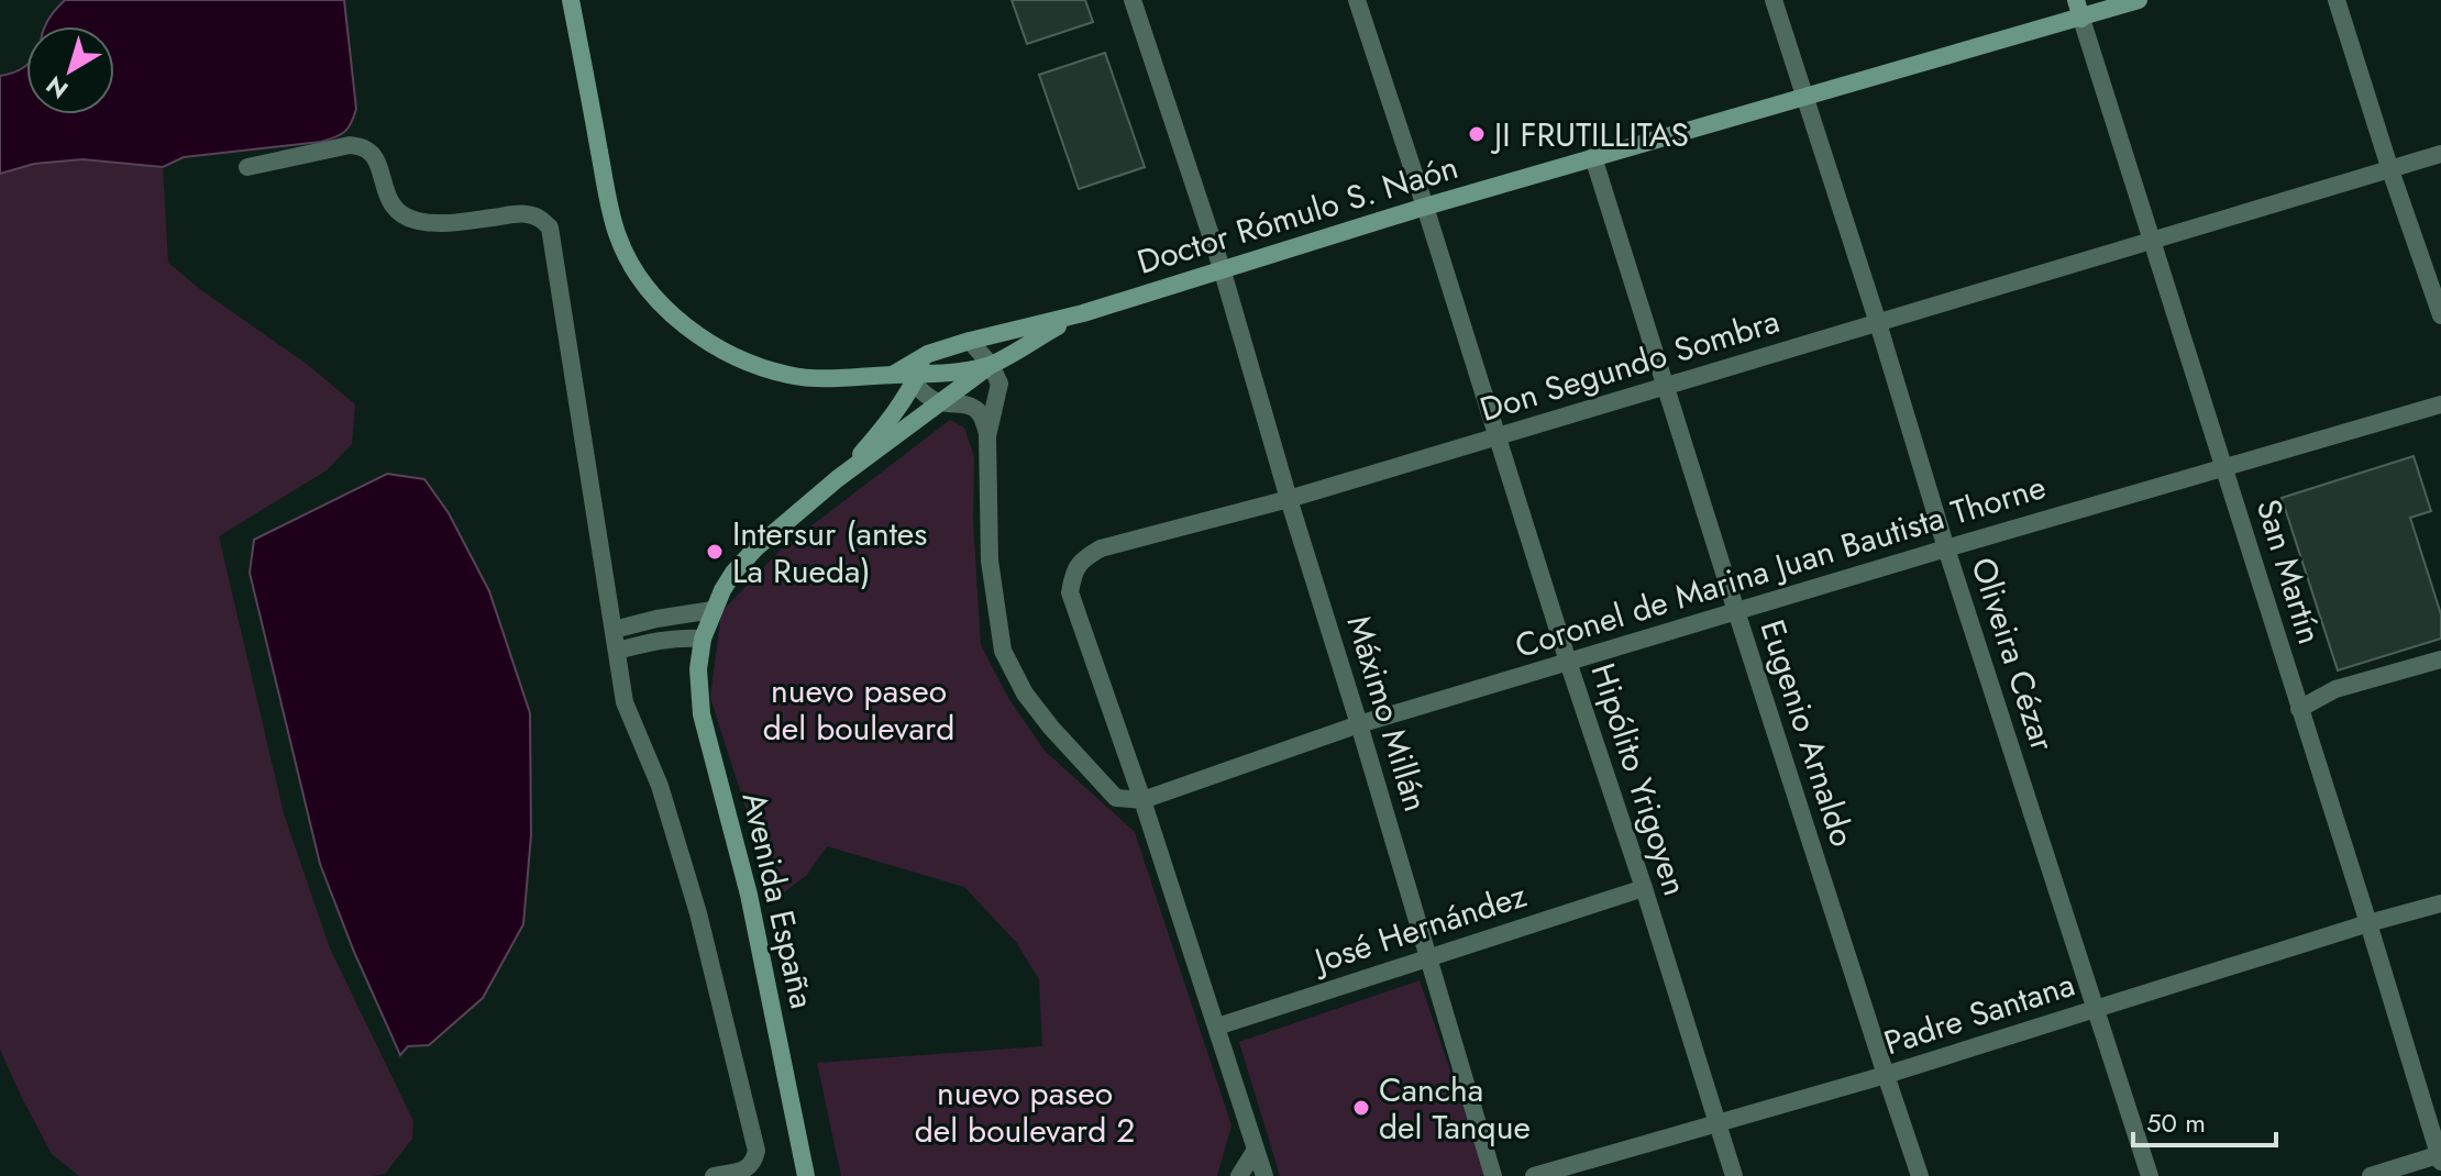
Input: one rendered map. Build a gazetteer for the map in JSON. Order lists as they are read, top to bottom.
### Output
{
  "streets": {
    "main road": ["Doctor Rómulo S. Naón", "San Martín", "Avenida España"],
    "street": [
      "Don Segundo Sombra",
      "Coronel de Marina Juan Bautista Thorne",
      "Oliveira Cézar",
      "Máximo Millán",
      "Eugenio Arnaldo",
      "Hipólito Yrigoyen",
      "José Hernández",
      "Padre Santana"
    ]
  },
  "crossings": [
    ["Doctor Rómulo S. Naón", "San Martín"],
    ["Doctor Rómulo S. Naón", "Oliveira Cézar"],
    ["Doctor Rómulo S. Naón", "Máximo Millán"],
    ["Doctor Rómulo S. Naón", "Eugenio Arnaldo"],
    ["Doctor Rómulo S. Naón", "Hipólito Yrigoyen"],
    ["Doctor Rómulo S. Naón", "Avenida España"],
    ["Don Segundo Sombra", "Coronel de Marina Juan Bautista Thorne"],
    ["Don Segundo Sombra", "San Martín"],
    ["Don Segundo Sombra", "Oliveira Cézar"],
    ["Don Segundo Sombra", "Máximo Millán"],
    ["Don Segundo Sombra", "Eugenio Arnaldo"],
    ["Don Segundo Sombra", "Hipólito Yrigoyen"],
    ["Don Segundo Sombra", "José Hernández"],
    ["Coronel de Marina Juan Bautista Thorne", "San Martín"],
    ["Coronel de Marina Juan Bautista Thorne", "Oliveira Cézar"],
    ["Coronel de Marina Juan Bautista Thorne", "Máximo Millán"],
    ["Coronel de Marina Juan Bautista Thorne", "Eugenio Arnaldo"],
    ["Coronel de Marina Juan Bautista Thorne", "Hipólito Yrigoyen"],
    ["San Martín", "Padre Santana"],
    ["Oliveira Cézar", "Padre Santana"],
    ["Máximo Millán", "José Hernández"],
    ["Eugenio Arnaldo", "Padre Santana"],
    ["Hipólito Yrigoyen", "José Hernández"],
    ["Hipólito Yrigoyen", "Padre Santana"]
  ],
  "parks": ["nuevo paseo del boulevard", "nuevo paseo del boulevard 2"],
  "places": ["JI FRUTILLITAS", "Intersur (antes La Rueda)", "Cancha del Tanque"],
  "scale_bar": "50 m",
  "north": "bottom left"
}
